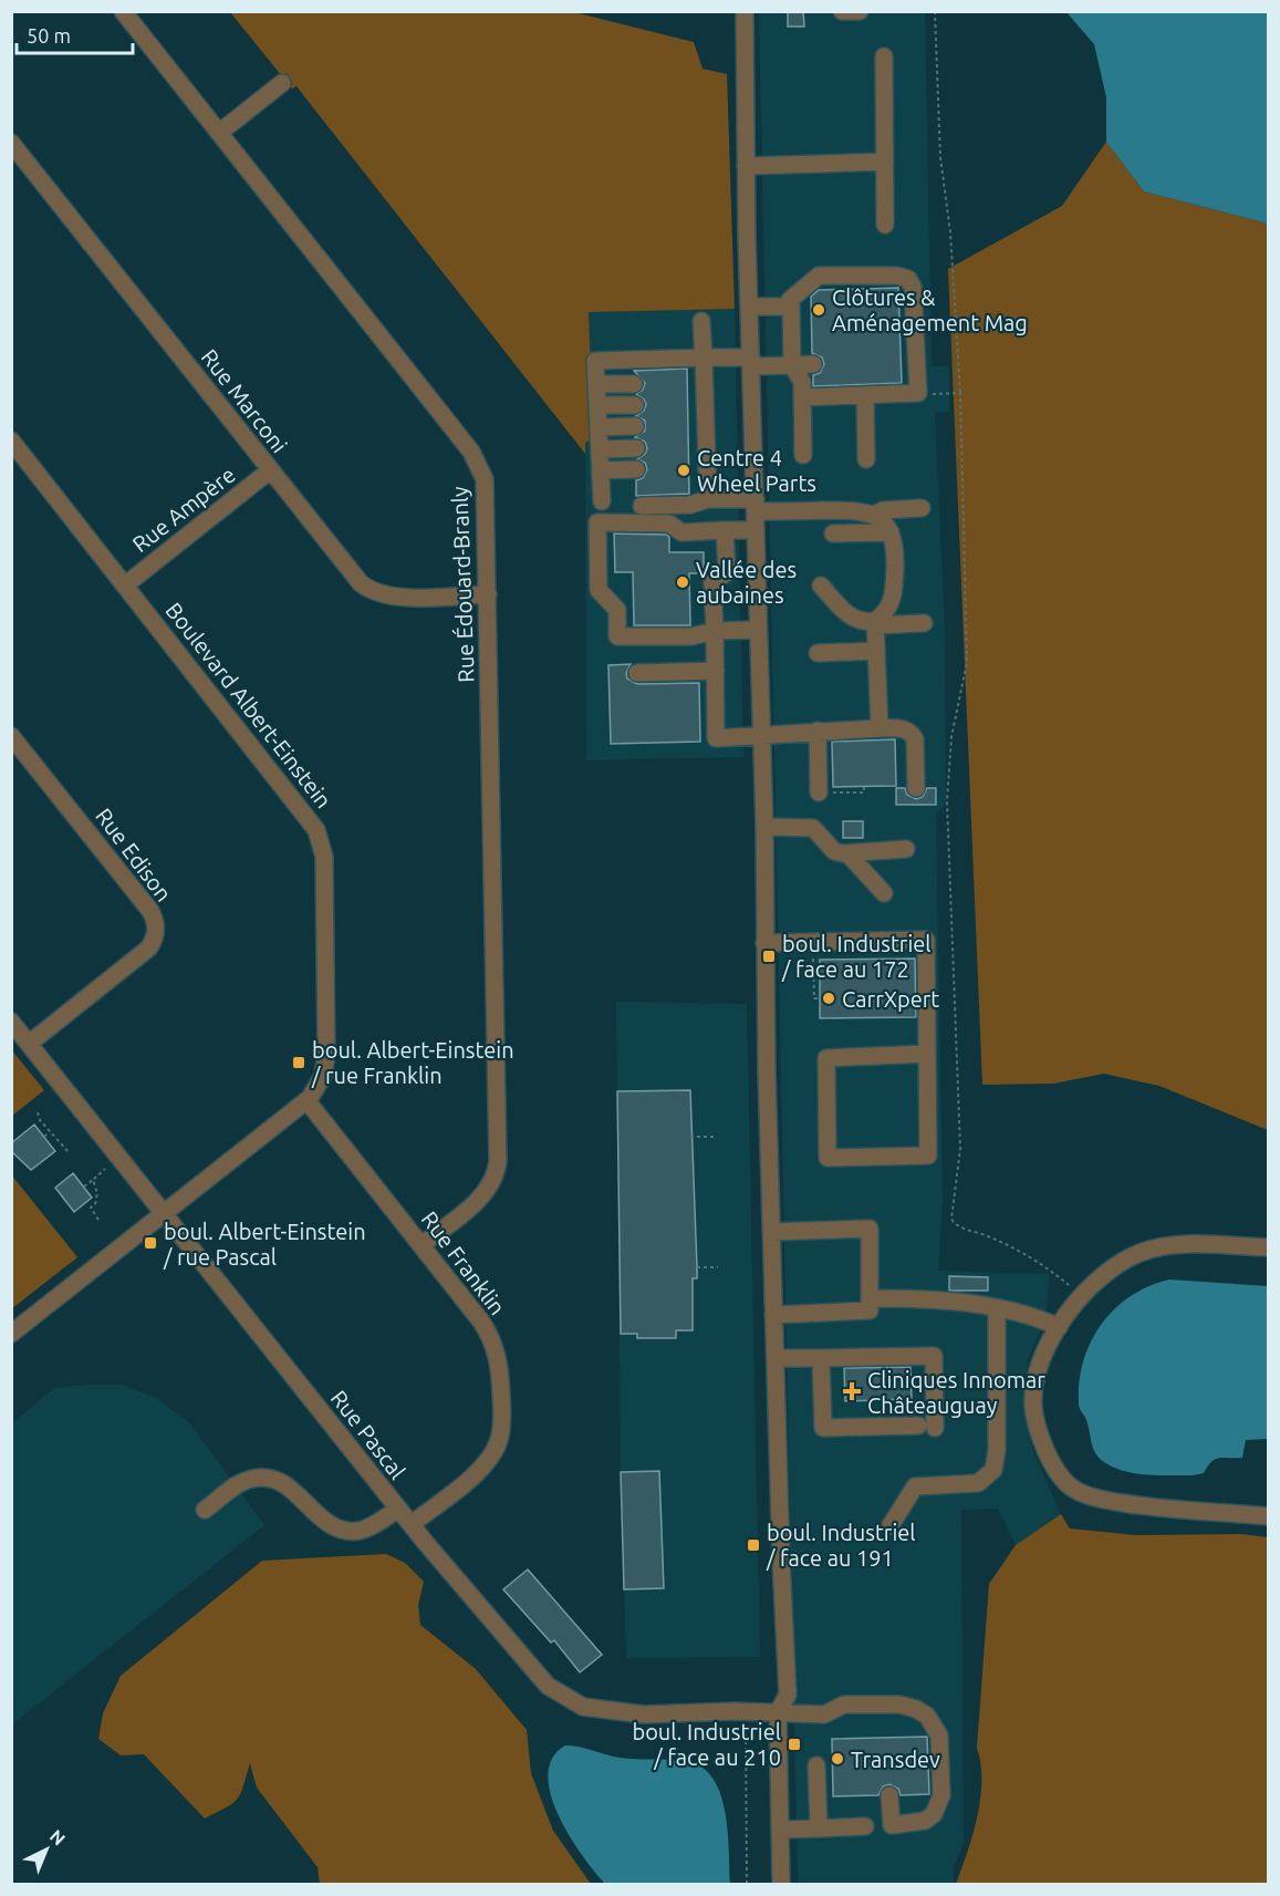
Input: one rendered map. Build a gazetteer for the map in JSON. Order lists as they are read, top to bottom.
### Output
{
  "streets": {
    "street": [
      "Rue Marconi",
      "Rue Ampère",
      "Rue Édouard-Branly",
      "Boulevard Albert-Einstein",
      "Rue Edison",
      "Rue Franklin",
      "Rue Pascal"
    ]
  },
  "crossings": [
    ["Rue Marconi", "Rue Ampère"],
    ["Rue Marconi", "Rue Édouard-Branly"],
    ["Rue Ampère", "Boulevard Albert-Einstein"],
    ["Rue Édouard-Branly", "Rue Franklin"],
    ["Boulevard Albert-Einstein", "Rue Franklin"],
    ["Boulevard Albert-Einstein", "Rue Pascal"],
    ["Rue Edison", "Rue Pascal"],
    ["Rue Franklin", "Rue Pascal"]
  ],
  "places": {
    "other": [
      "Clôtures & Aménagement Mag",
      "Centre 4 Wheel Parts",
      "Vallée des aubaines",
      "CarrXpert",
      "Transdev"
    ],
    "transit": [
      "boul. Industriel / face au 172",
      "boul. Albert-Einstein / rue Franklin",
      "boul. Albert-Einstein / rue Pascal",
      "boul. Industriel / face au 191",
      "boul. Industriel / face au 210"
    ],
    "health": ["Cliniques Innomar Châteauguay"]
  },
  "scale_bar": "50 m",
  "north": "top right"
}
